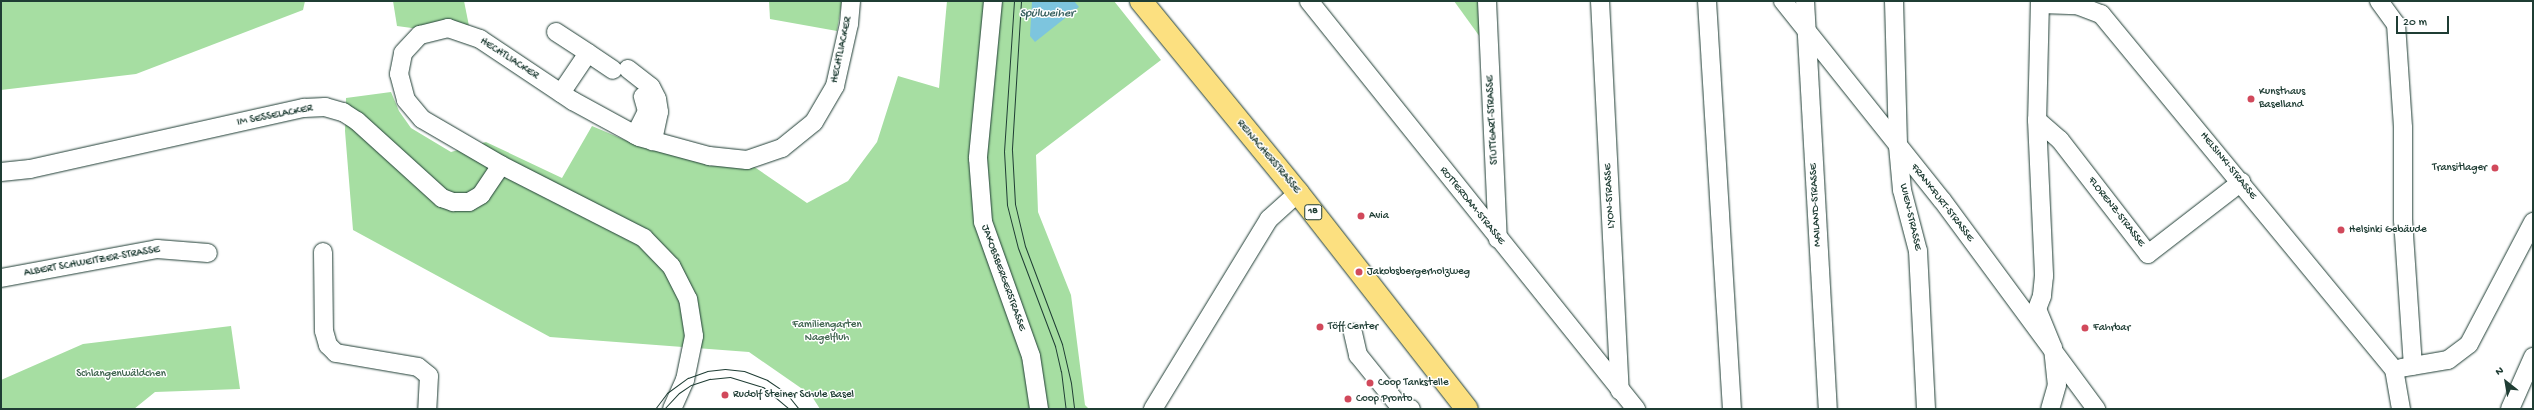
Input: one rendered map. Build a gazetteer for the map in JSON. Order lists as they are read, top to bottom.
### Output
{
  "streets": {
    "main road": ["REINACHERSTRASSE", "18"],
    "street": [
      "HECHTLIACKER",
      "IM SESSELACKER",
      "STUTTGART-STRASSE",
      "HELSINKI-STRASSE",
      "LYON-STRASSE",
      "FRANKFURT-STRASSE",
      "MAILAND-STRASSE",
      "ROTTERDAM-STRASSE",
      "FLORENZ-STRASSE",
      "WIEN-STRASSE",
      "ALBERT SCHWEITZER-STRASSE",
      "JAKOBSBERGERSTRASSE"
    ]
  },
  "crossings": [
    ["HECHTLIACKER", "IM SESSELACKER"],
    ["STUTTGART-STRASSE", "ROTTERDAM-STRASSE"],
    ["HELSINKI-STRASSE", "FLORENZ-STRASSE"],
    ["LYON-STRASSE", "ROTTERDAM-STRASSE"],
    ["FRANKFURT-STRASSE", "MAILAND-STRASSE"],
    ["FRANKFURT-STRASSE", "WIEN-STRASSE"]
  ],
  "water": ["Spülweiher"],
  "parks": ["Familiengarten Nagelfluh", "Schlangenwäldchen"],
  "places": [
    "Kunsthaus Baselland",
    "Transitlager",
    "Avia",
    "Helsinki Gebäude",
    "Jakobsbergerholzweg",
    "Töff Center",
    "Fahrbar",
    "Coop Tankstelle",
    "Rudolf Steiner Schule Basel",
    "Coop Pronto"
  ],
  "scale_bar": "20 m",
  "north": "top left"
}
